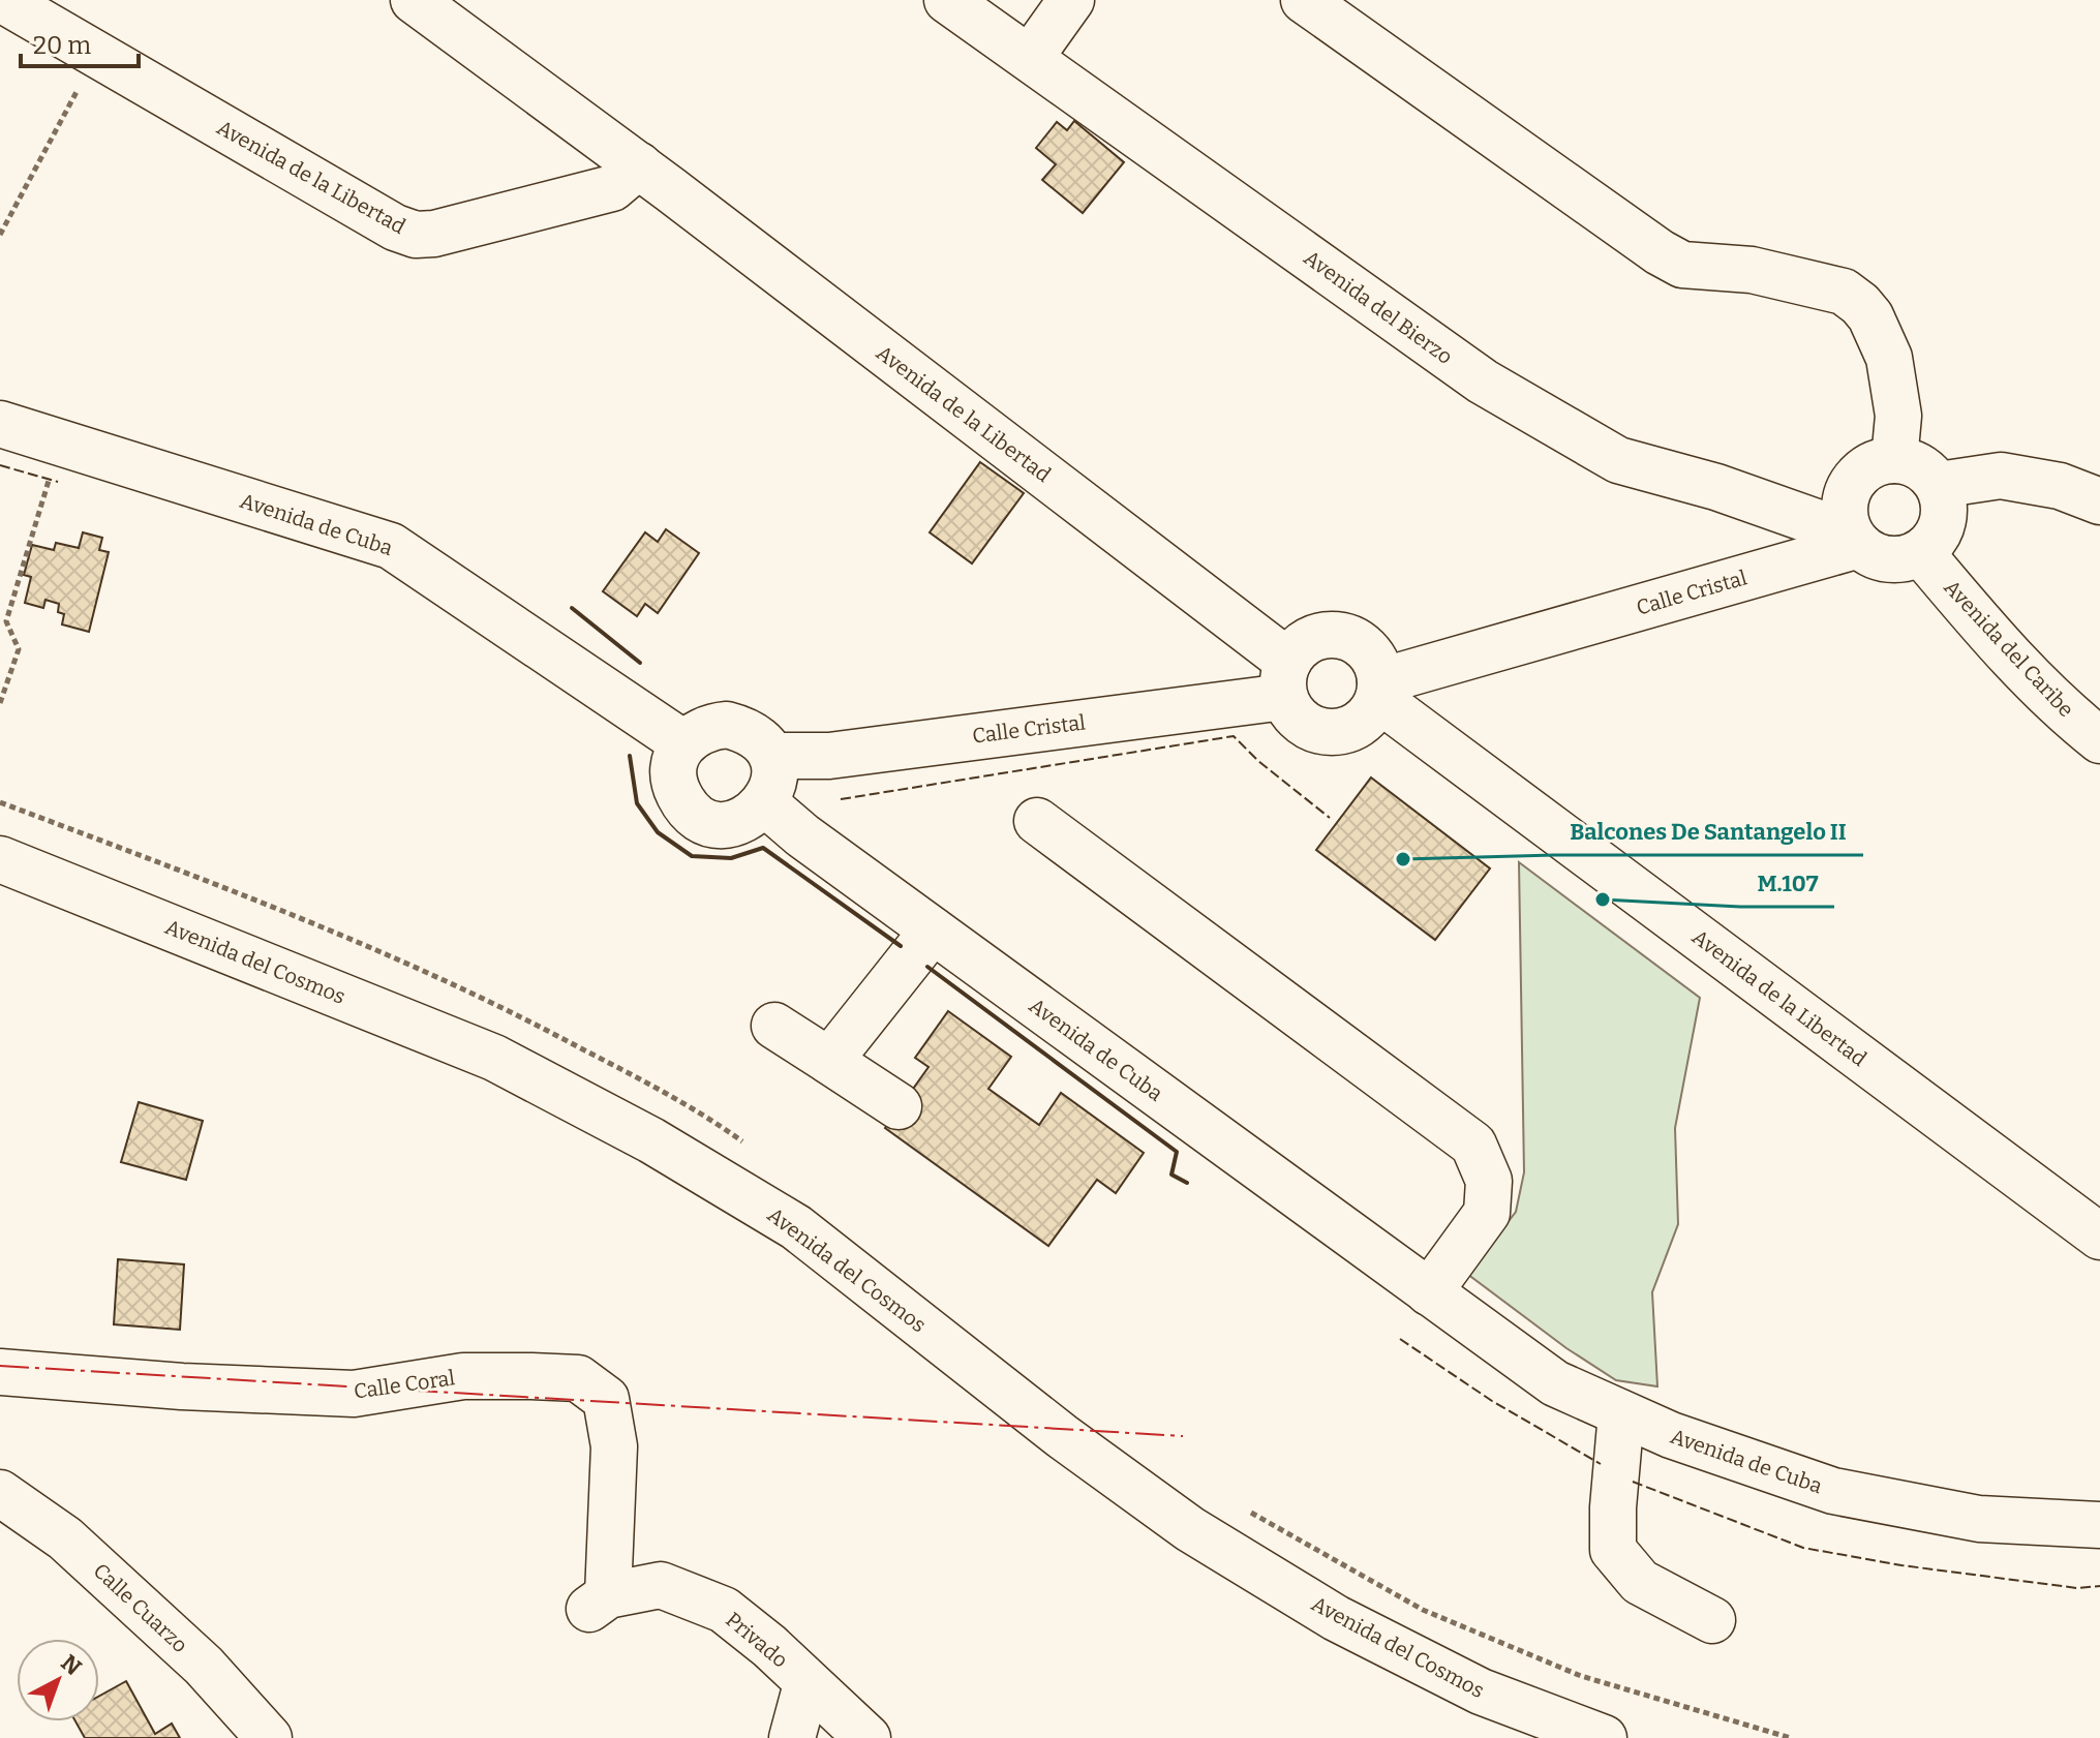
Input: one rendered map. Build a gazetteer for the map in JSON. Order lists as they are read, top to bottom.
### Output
{
  "streets": {
    "street": [
      "Avenida de la Libertad",
      "Avenida del Bierzo",
      "Avenida de Cuba",
      "Calle Cristal",
      "Avenida del Caribe",
      "Avenida del Cosmos",
      "Calle Coral",
      "Calle Cuarzo",
      "Privado"
    ]
  },
  "crossings": [
    ["Avenida de la Libertad", "Calle Cristal"],
    ["Avenida del Bierzo", "Calle Cristal"],
    ["Avenida del Bierzo", "Avenida del Caribe"],
    ["Avenida de Cuba", "Calle Cristal"],
    ["Calle Cristal", "Avenida del Caribe"],
    ["Calle Coral", "Privado"]
  ],
  "places": ["Balcones De Santangelo II", "M.107"],
  "scale_bar": "20 m",
  "north": "top right"
}
